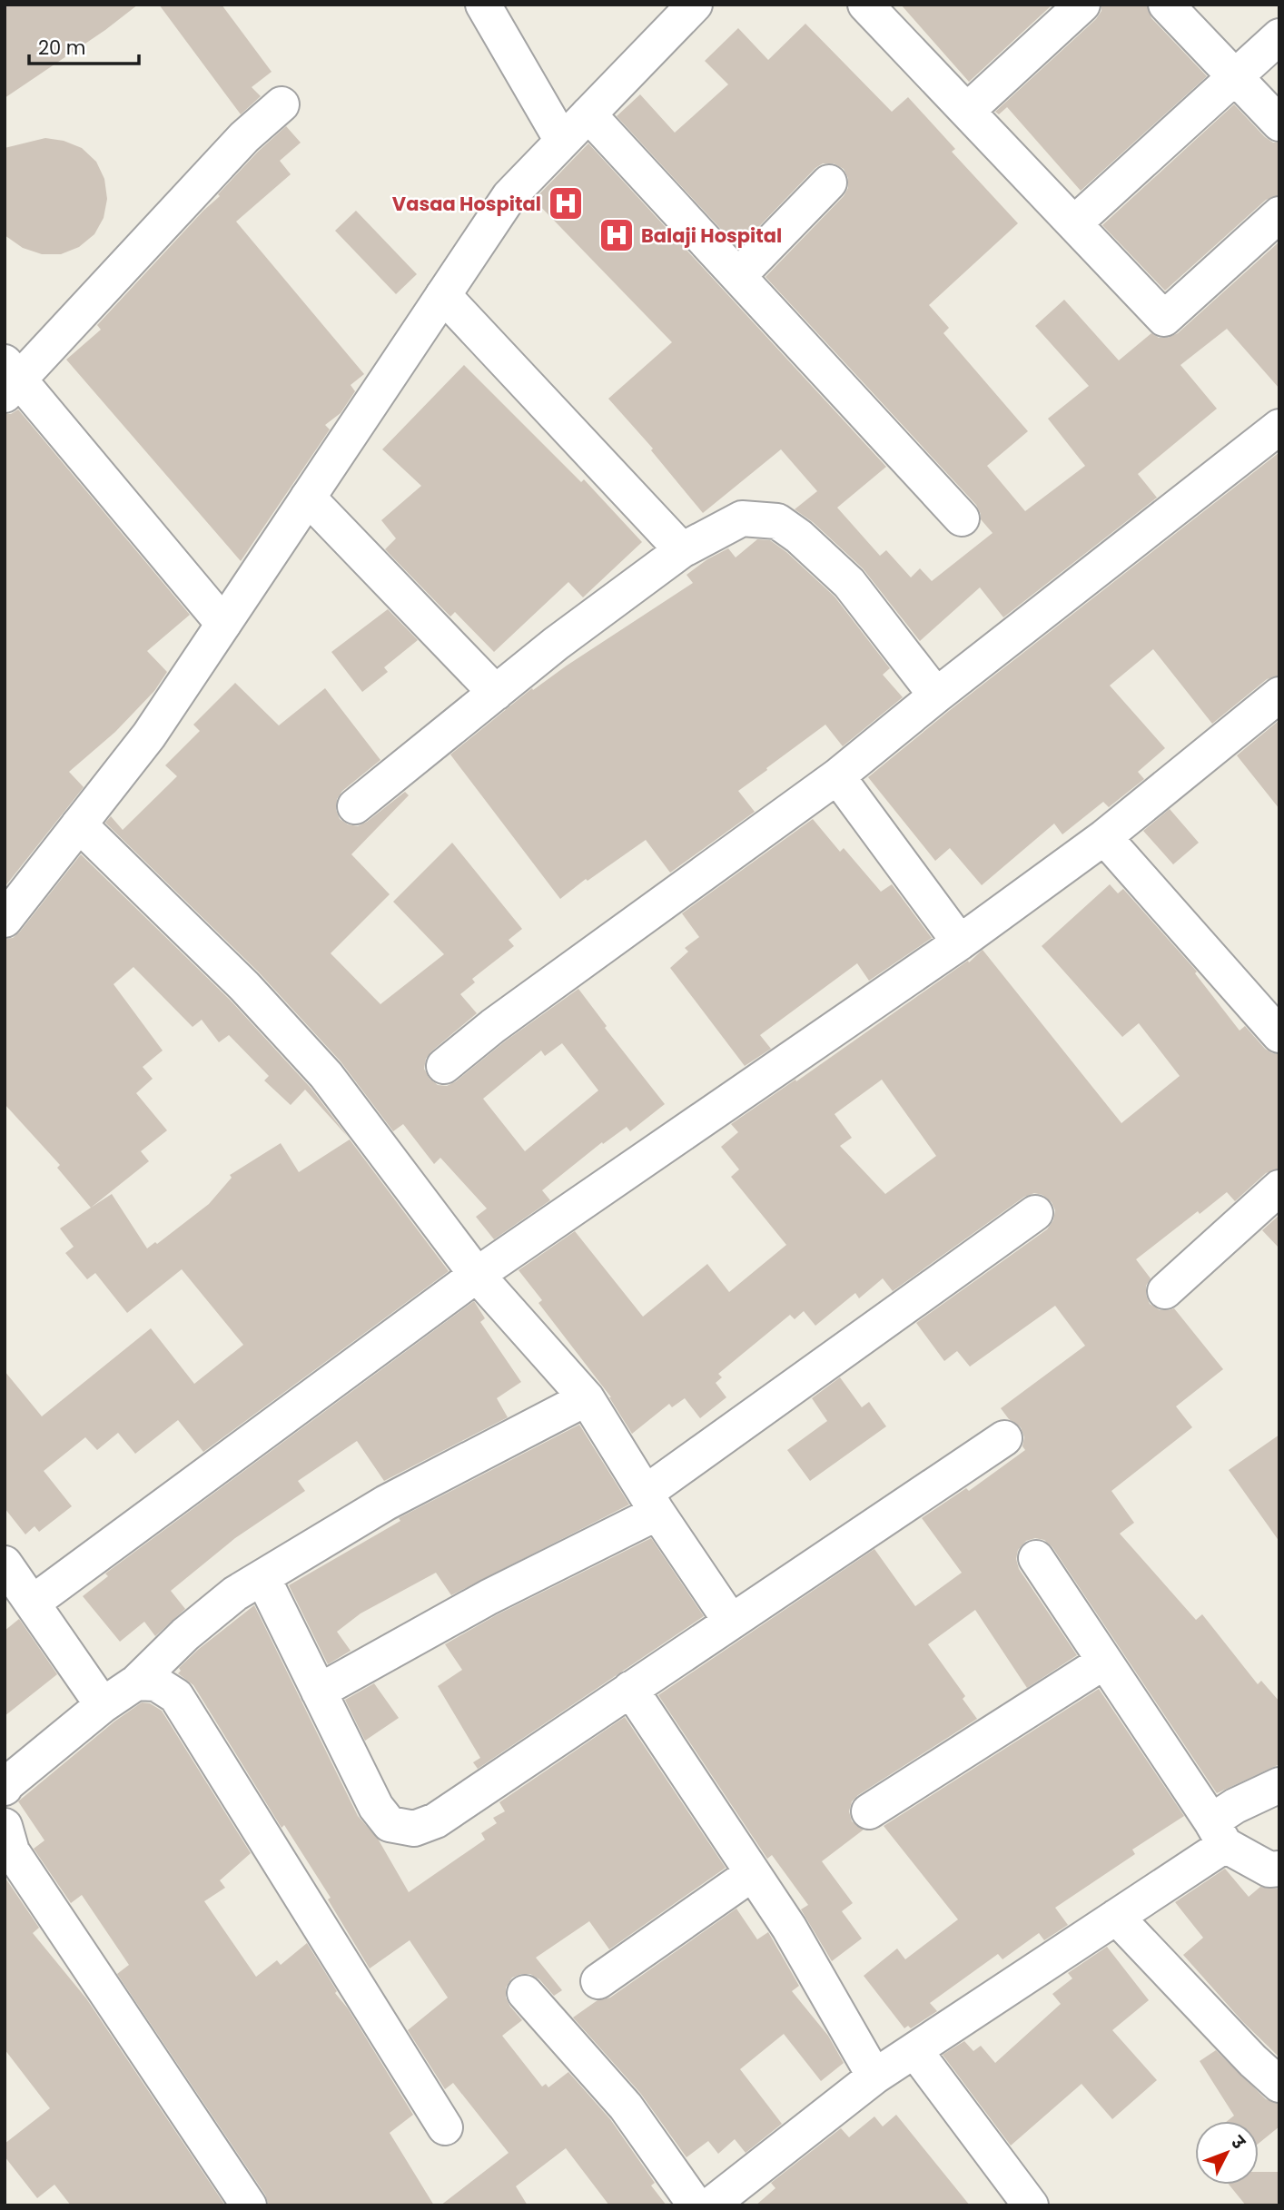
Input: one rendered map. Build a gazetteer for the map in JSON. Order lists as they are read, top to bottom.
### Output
{
  "places": {
    "hospital": ["Vasaa Hospital", "Balaji Hospital"]
  },
  "scale_bar": "20 m",
  "north": "top right"
}
